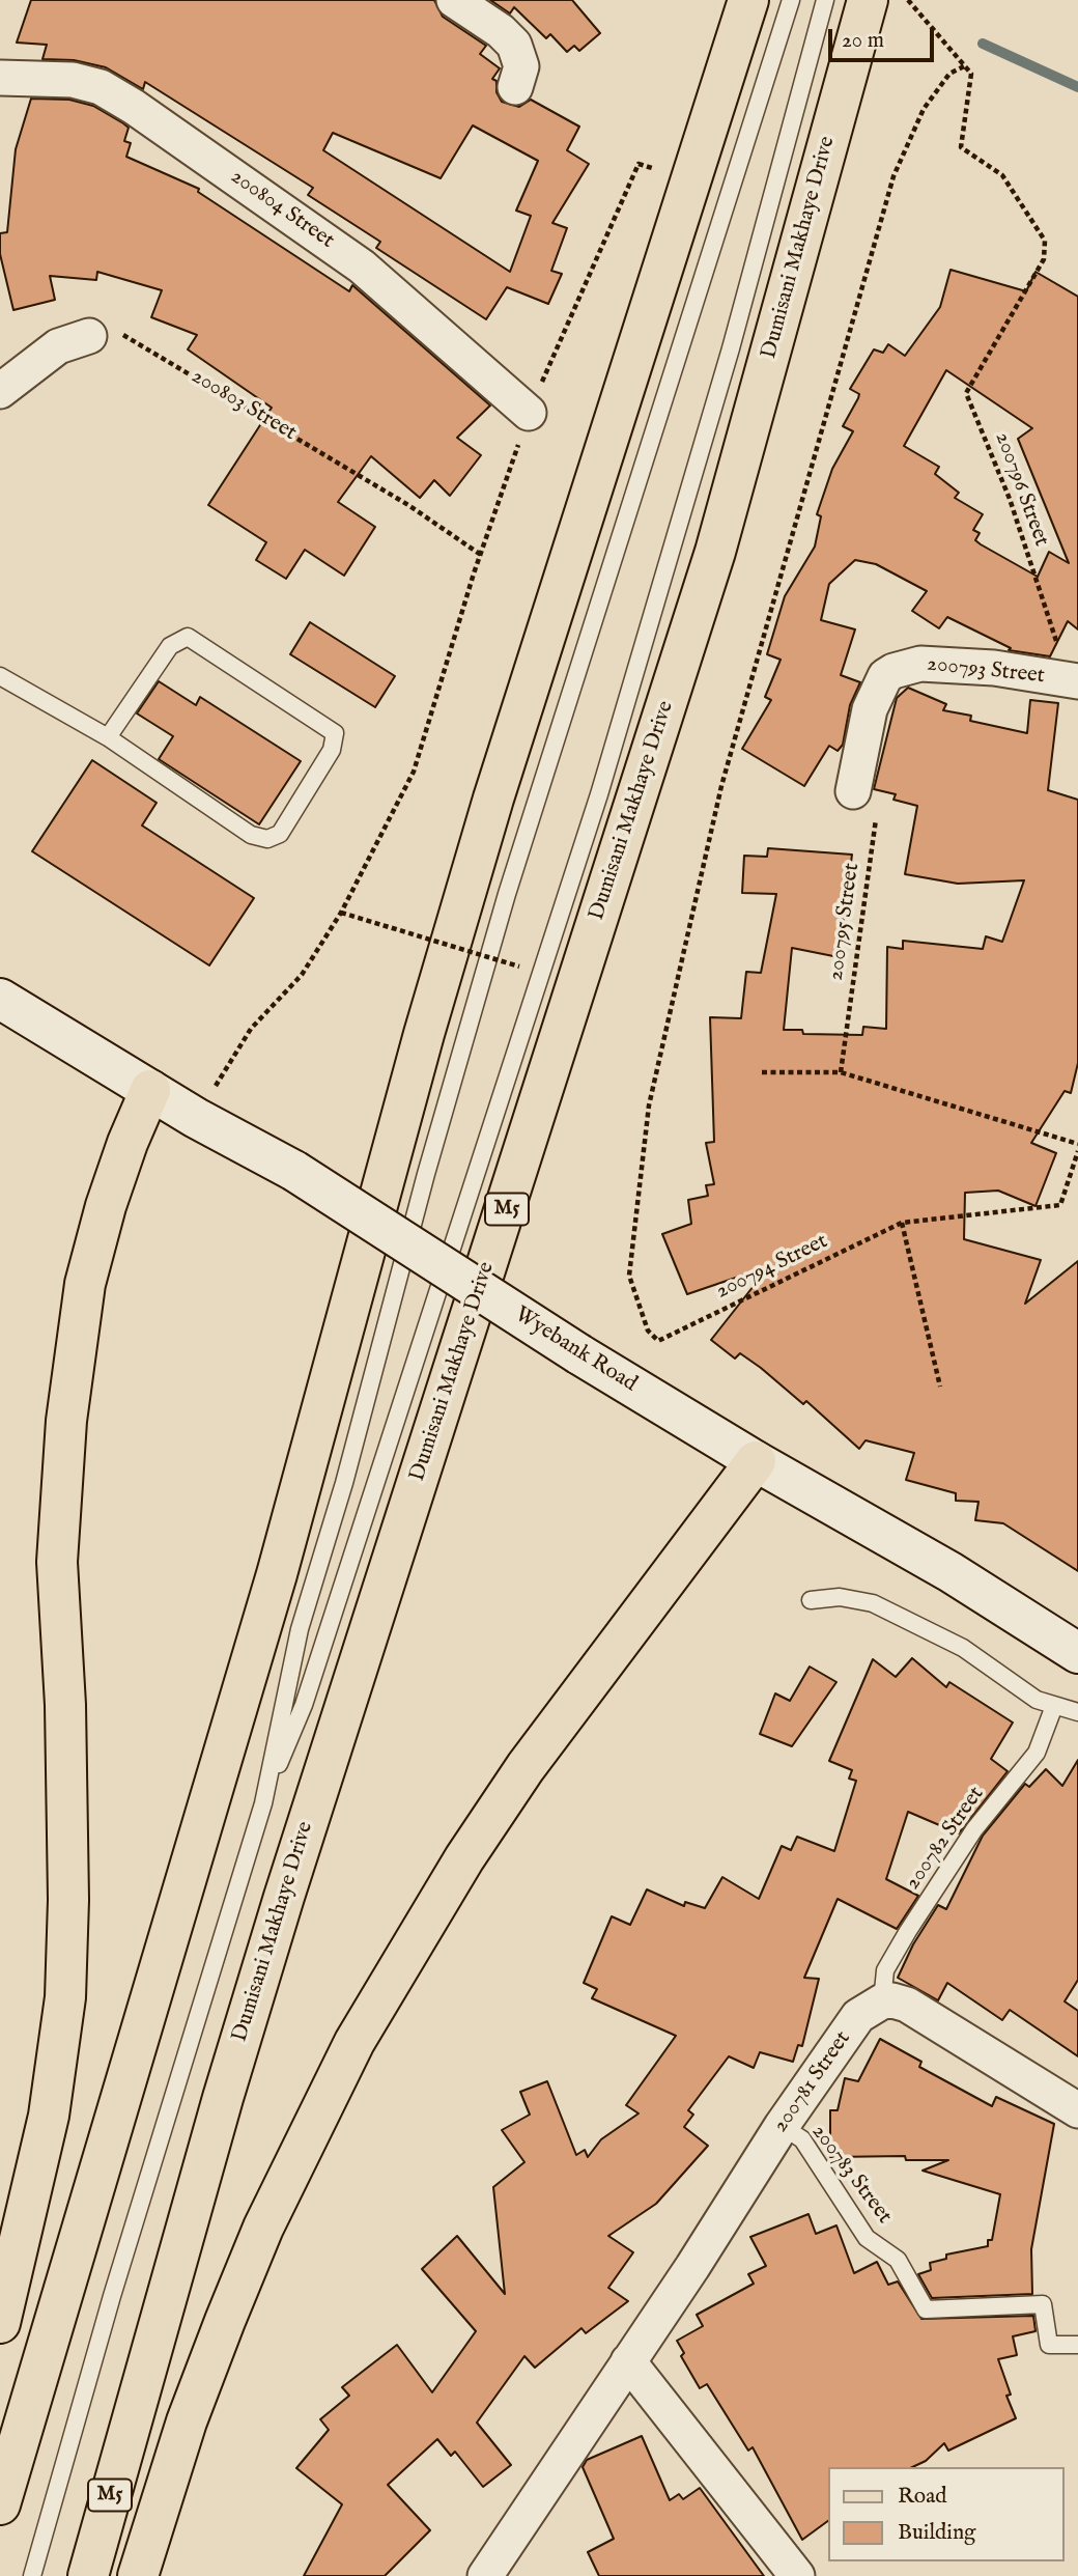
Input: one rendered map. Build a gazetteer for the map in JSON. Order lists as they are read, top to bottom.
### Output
{
  "streets": {
    "main road": ["Dumisani Makhaye Drive", "M5"],
    "street": [
      "200804 Street",
      "200793 Street",
      "Wyebank Road",
      "200781 Street"
    ],
    "lane": ["200782 Street", "200783 Street"],
    "path": [
      "200803 Street",
      "200796 Street",
      "200795 Street",
      "200794 Street"
    ]
  },
  "crossings": [
    ["200796 Street", "200793 Street"],
    ["200796 Street", "200794 Street"],
    ["200793 Street", "200795 Street"],
    ["200782 Street", "200781 Street"],
    ["200781 Street", "200783 Street"]
  ],
  "legend": ["Road", "Building"],
  "scale_bar": "20 m"
}
